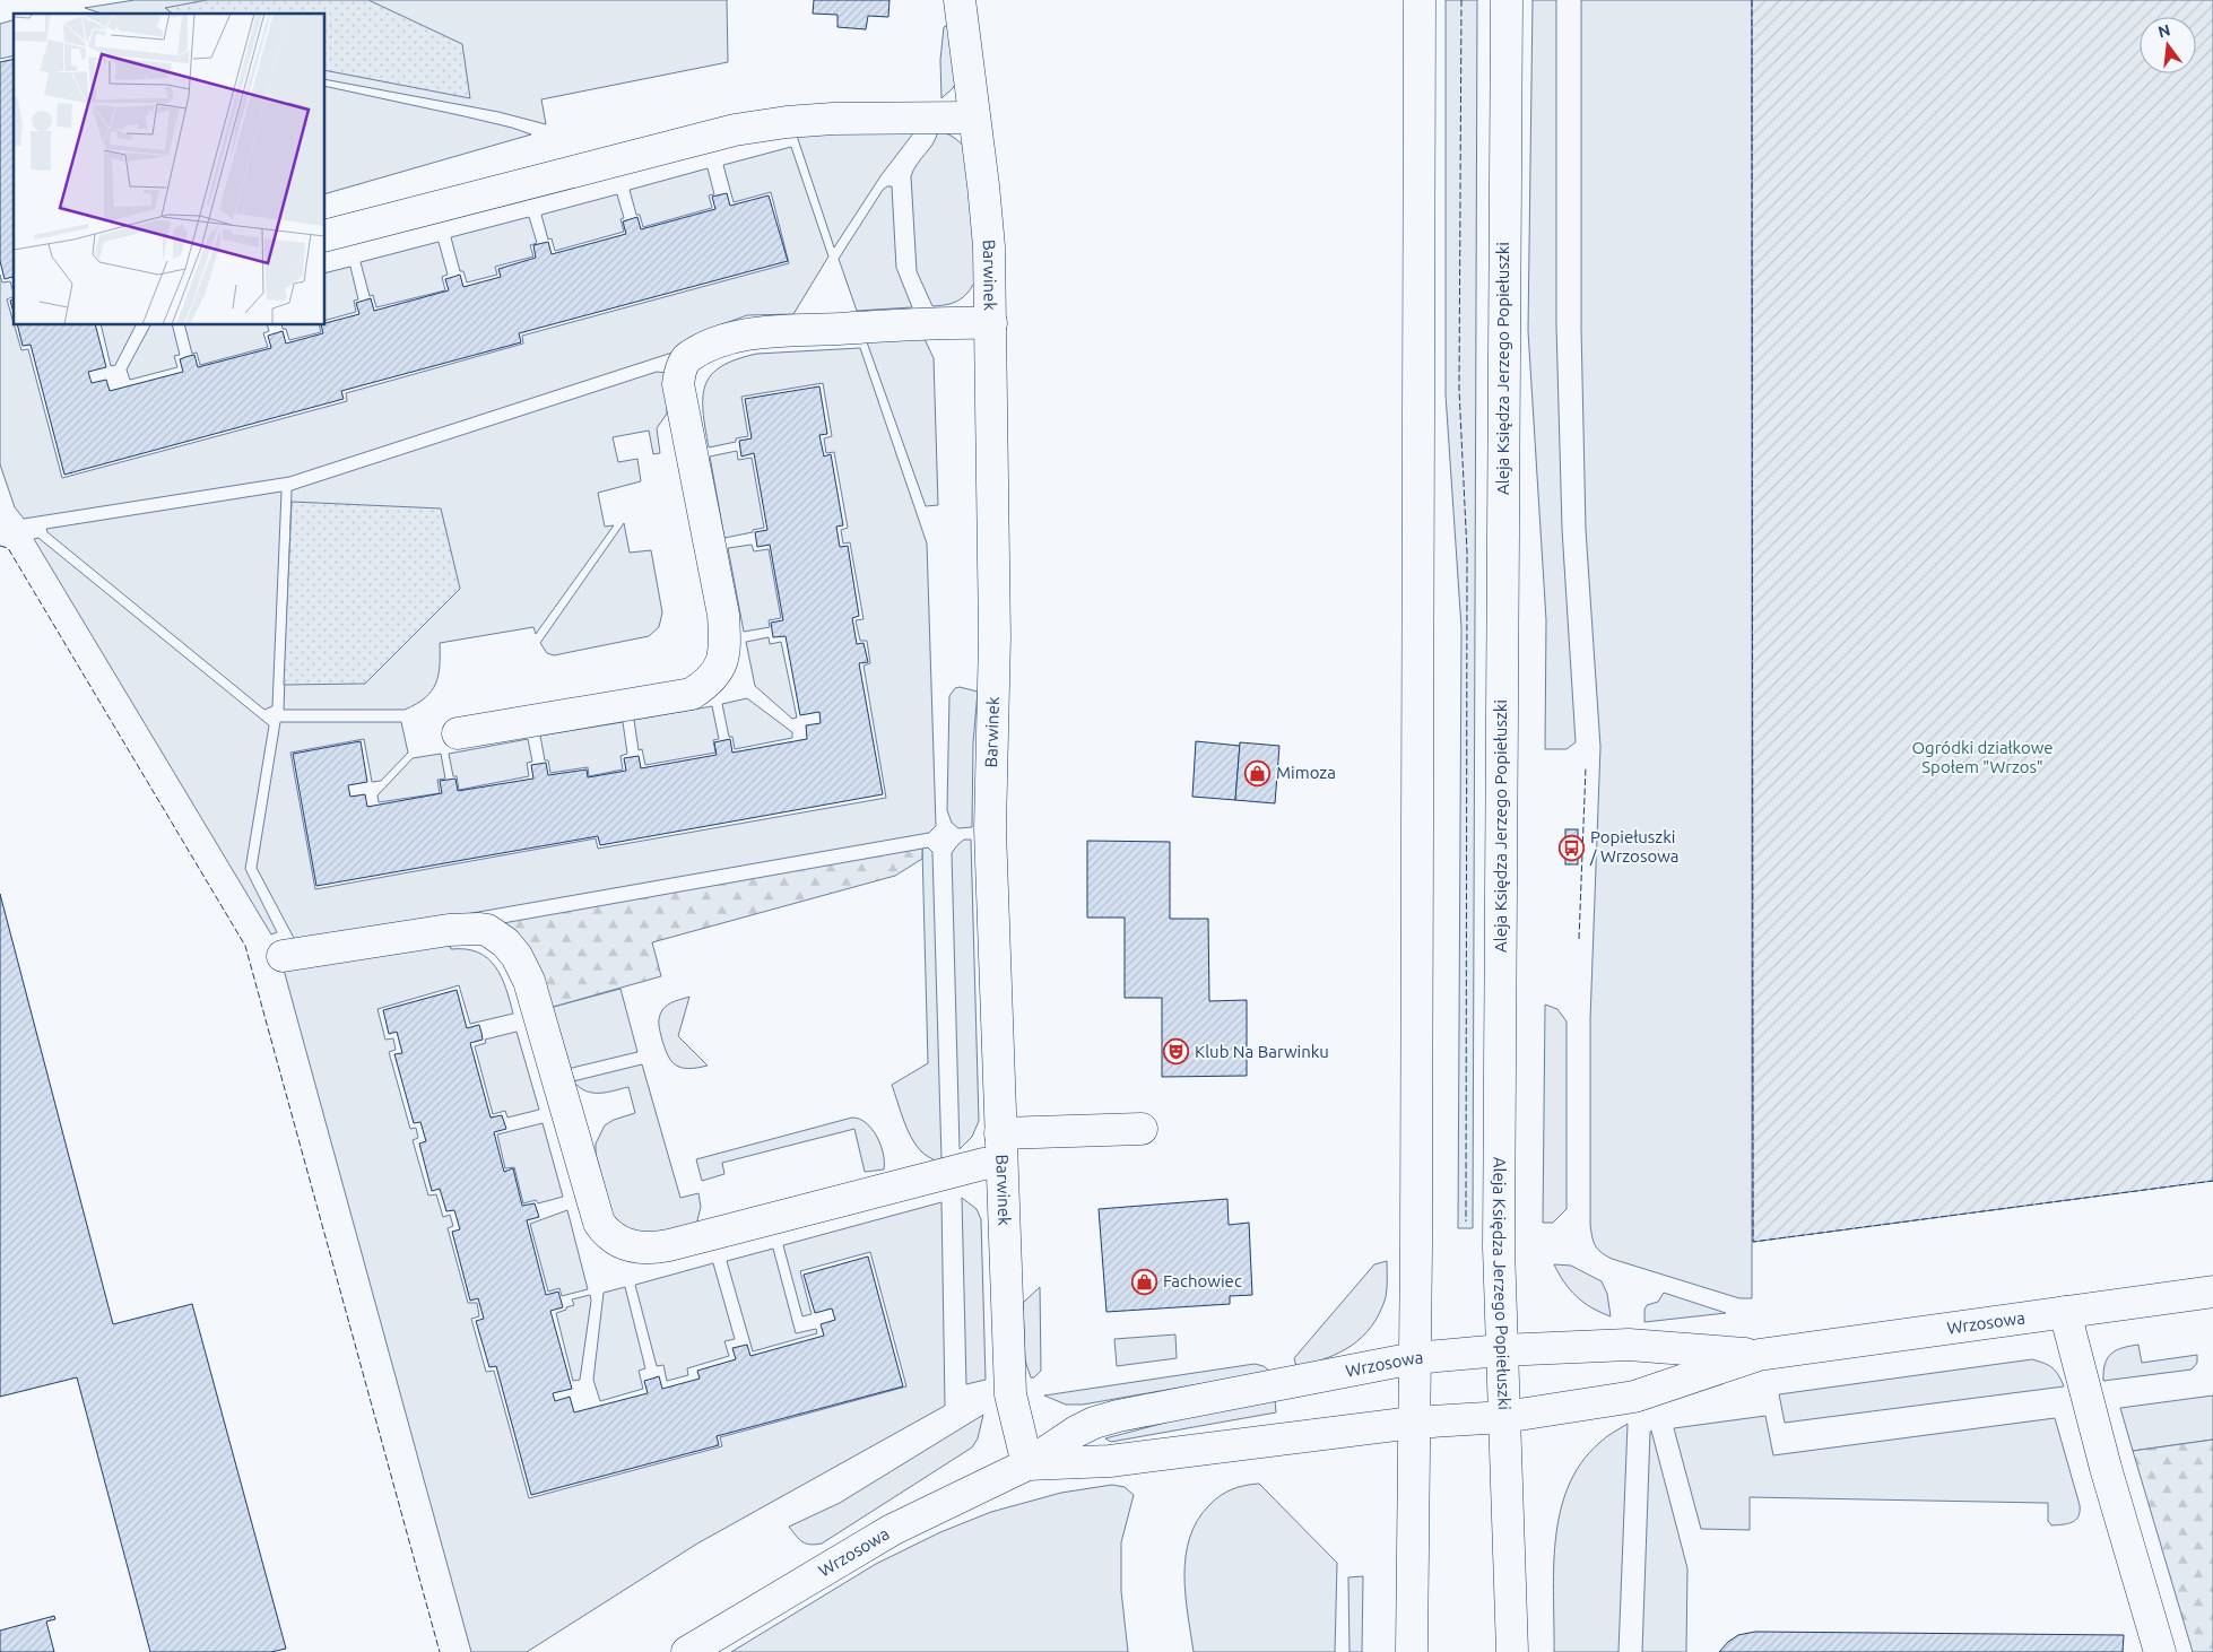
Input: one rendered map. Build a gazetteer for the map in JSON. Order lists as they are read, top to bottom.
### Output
{
  "streets": {
    "street": ["Barwinek", "Aleja Księdza Jerzego Popiełuszki", "Wrzosowa"]
  },
  "crossings": [
    ["Barwinek", "Wrzosowa"],
    ["Aleja Księdza Jerzego Popiełuszki", "Wrzosowa"]
  ],
  "parks": ["Ogródki działkowe Społem \"Wrzos\""],
  "places": {
    "shop": ["Mimoza", "Fachowiec"],
    "bus stop": ["Popiełuszki / Wrzosowa"],
    "theatre": ["Klub Na Barwinku"]
  },
  "north": "top"
}
